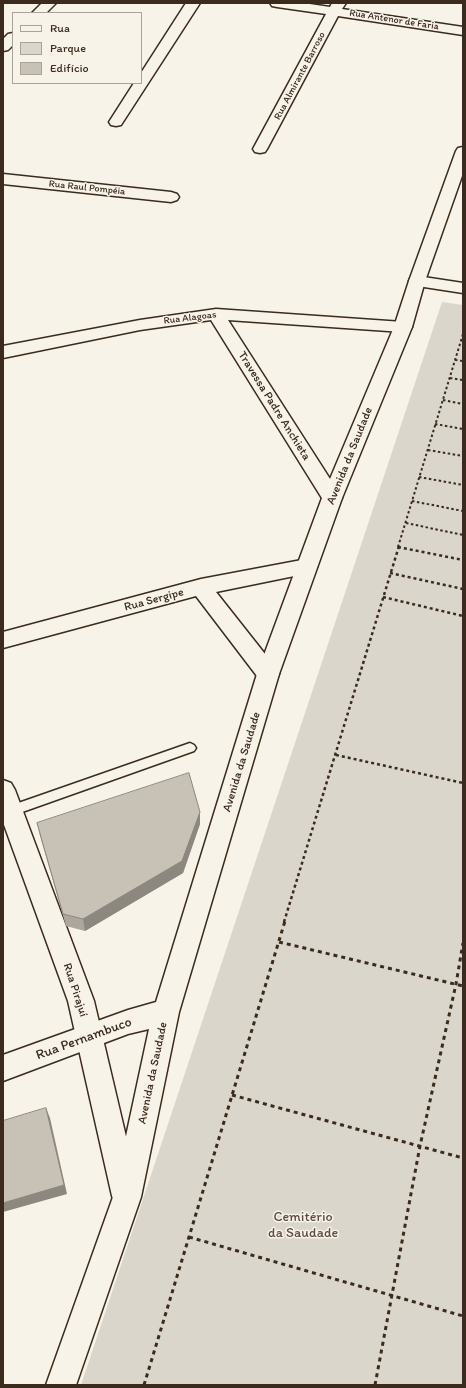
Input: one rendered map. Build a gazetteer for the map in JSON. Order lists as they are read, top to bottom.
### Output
{
  "streets": {
    "street": [
      "Rua Antenor de Faria",
      "Rua Almirante Barroso",
      "Rua Raul Pompéia",
      "Rua Alagoas",
      "Travessa Padre Anchieta",
      "Avenida da Saudade",
      "Rua Sergipe",
      "Rua Pirajuí",
      "Rua Pernambuco"
    ]
  },
  "crossings": [
    ["Rua Antenor de Faria", "Rua Almirante Barroso"],
    ["Rua Alagoas", "Travessa Padre Anchieta"],
    ["Rua Alagoas", "Avenida da Saudade"],
    ["Travessa Padre Anchieta", "Avenida da Saudade"],
    ["Avenida da Saudade", "Rua Sergipe"],
    ["Avenida da Saudade", "Rua Pirajuí"],
    ["Avenida da Saudade", "Rua Pernambuco"],
    ["Rua Pirajuí", "Rua Pernambuco"]
  ],
  "parks": ["Cemitério da Saudade"],
  "legend": ["Rua", "Parque", "Edifício"]
}
